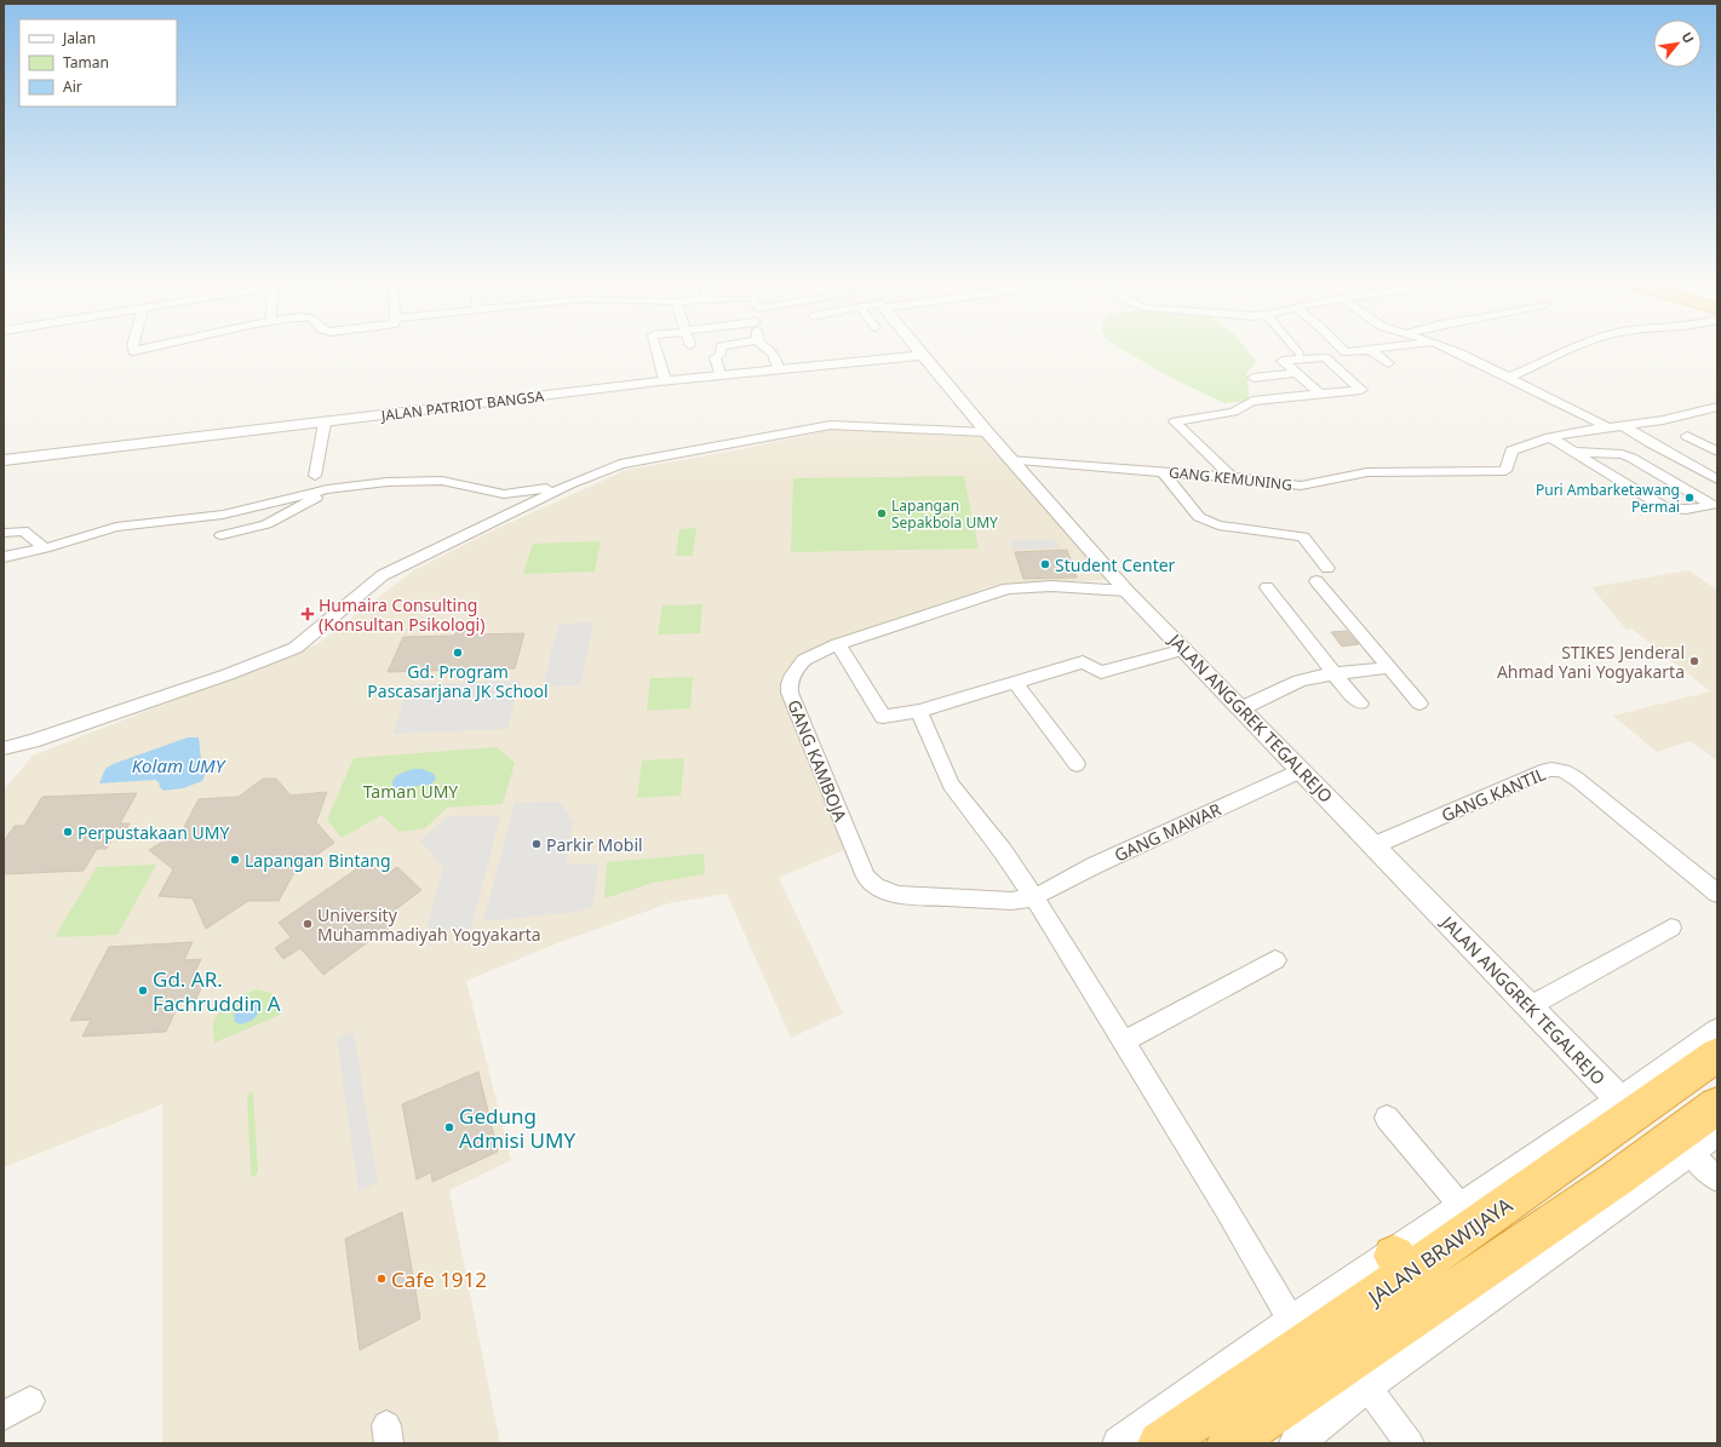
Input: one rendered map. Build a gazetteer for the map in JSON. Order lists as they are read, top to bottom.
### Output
{
  "streets": {
    "highway": ["JALAN BRAWIJAYA"],
    "street": [
      "JALAN PATRIOT BANGSA",
      "GANG KEMUNING",
      "JALAN ANGGREK TEGALREJO",
      "GANG KAMBOJA",
      "GANG KANTIL",
      "GANG MAWAR"
    ]
  },
  "crossings": [
    ["JALAN PATRIOT BANGSA", "JALAN ANGGREK TEGALREJO"],
    ["GANG KEMUNING", "JALAN ANGGREK TEGALREJO"],
    ["JALAN ANGGREK TEGALREJO", "GANG KAMBOJA"],
    ["JALAN ANGGREK TEGALREJO", "GANG KANTIL"],
    ["JALAN ANGGREK TEGALREJO", "GANG MAWAR"],
    ["JALAN ANGGREK TEGALREJO", "JALAN BRAWIJAYA"],
    ["GANG KAMBOJA", "GANG MAWAR"]
  ],
  "water": ["Kolam UMY"],
  "parks": ["Taman UMY"],
  "places": {
    "other": [
      "Puri Ambarketawang Permai",
      "Lapangan Sepakbola UMY",
      "Student Center",
      "Gd. Program Pascasarjana JK School",
      "STIKES Jenderal Ahmad Yani Yogyakarta",
      "Perpustakaan UMY",
      "Parkir Mobil",
      "Lapangan Bintang",
      "University Muhammadiyah Yogyakarta",
      "Gd. AR. Fachruddin A",
      "Gedung Admisi UMY",
      "Cafe 1912"
    ],
    "health": ["Humaira Consulting (Konsultan Psikologi)"]
  },
  "legend": ["Jalan", "Taman", "Air"],
  "north": "top right"
}
